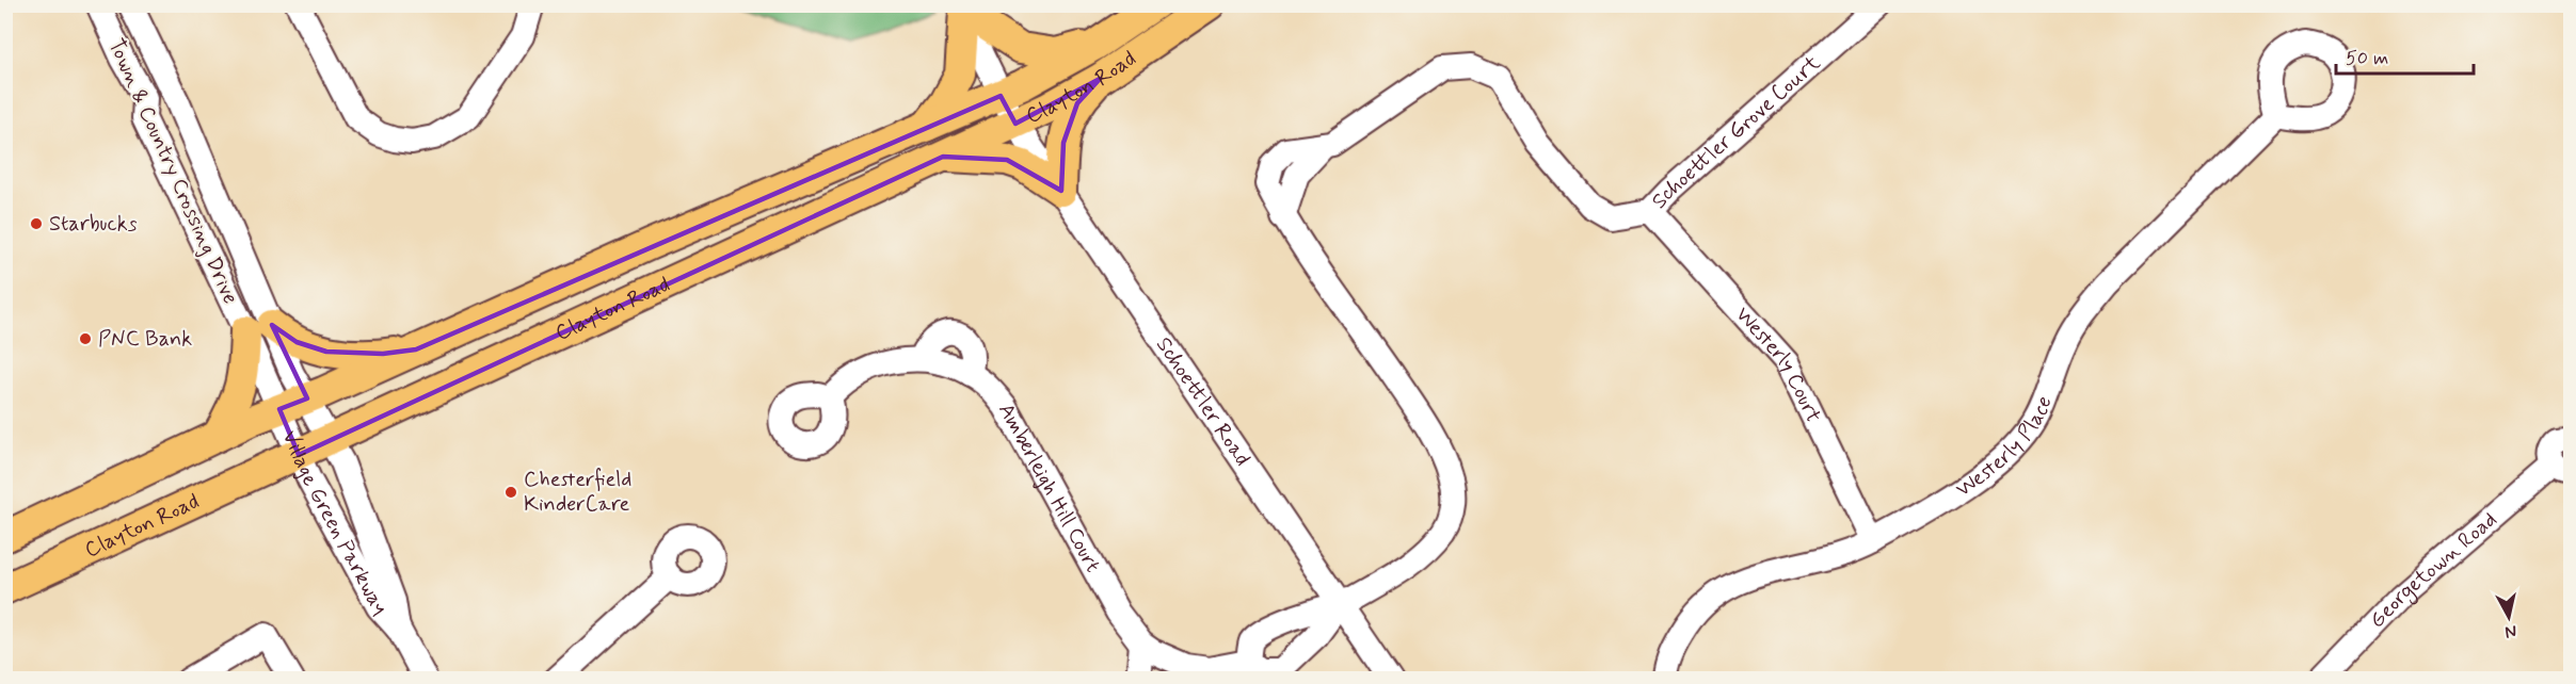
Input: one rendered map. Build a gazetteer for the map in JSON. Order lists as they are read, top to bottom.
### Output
{
  "streets": {
    "main road": ["Clayton Road"],
    "street": [
      "Schoettler Grove Court",
      "Town & Country Crossing Drive",
      "Westerly Court",
      "Schoettler Road",
      "Westerly Place",
      "Amberleigh Hill Court",
      "Village Green Parkway",
      "Georgetown Road"
    ]
  },
  "crossings": [
    ["Clayton Road", "Town & Country Crossing Drive"],
    ["Clayton Road", "Schoettler Road"],
    ["Clayton Road", "Village Green Parkway"],
    ["Schoettler Grove Court", "Westerly Court"],
    ["Schoettler Grove Court", "Schoettler Road"],
    ["Schoettler Grove Court", "Amberleigh Hill Court"],
    ["Town & Country Crossing Drive", "Village Green Parkway"],
    ["Westerly Court", "Westerly Place"],
    ["Schoettler Road", "Amberleigh Hill Court"]
  ],
  "places": ["Starbucks", "PNC Bank", "Chesterfield KinderCare"],
  "scale_bar": "50 m",
  "north": "bottom"
}
